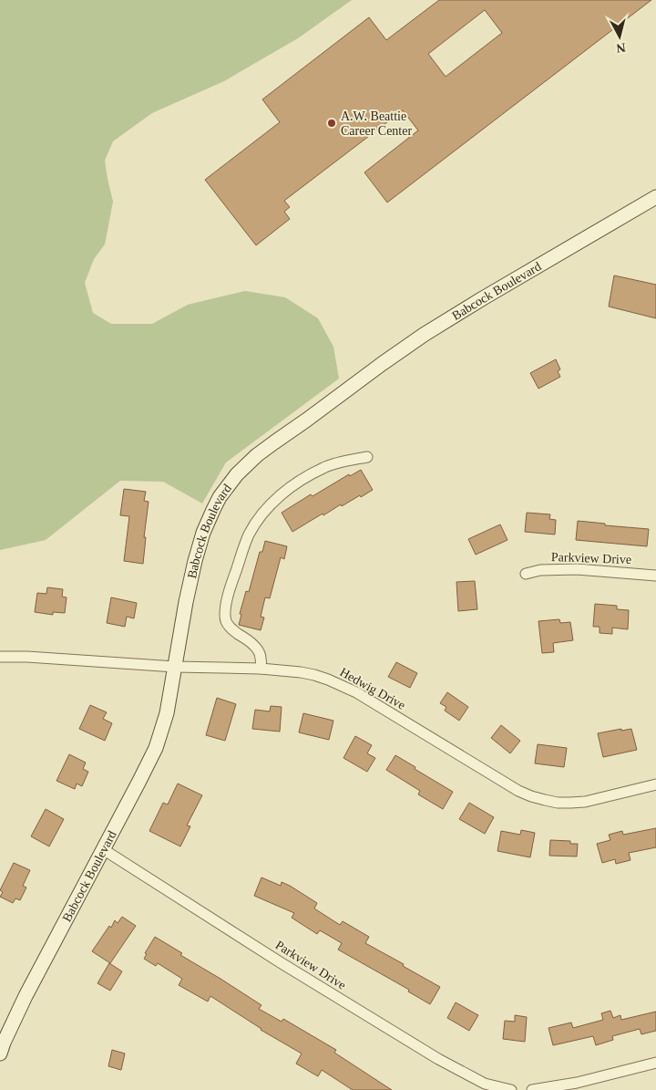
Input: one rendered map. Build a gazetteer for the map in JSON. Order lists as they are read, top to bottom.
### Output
{
  "streets": {
    "main road": ["Babcock Boulevard"],
    "street": ["Parkview Drive", "Hedwig Drive"]
  },
  "crossings": [
    ["Babcock Boulevard", "Parkview Drive"],
    ["Babcock Boulevard", "Hedwig Drive"]
  ],
  "places": ["A.W. Beattie Career Center"],
  "north": "bottom"
}
